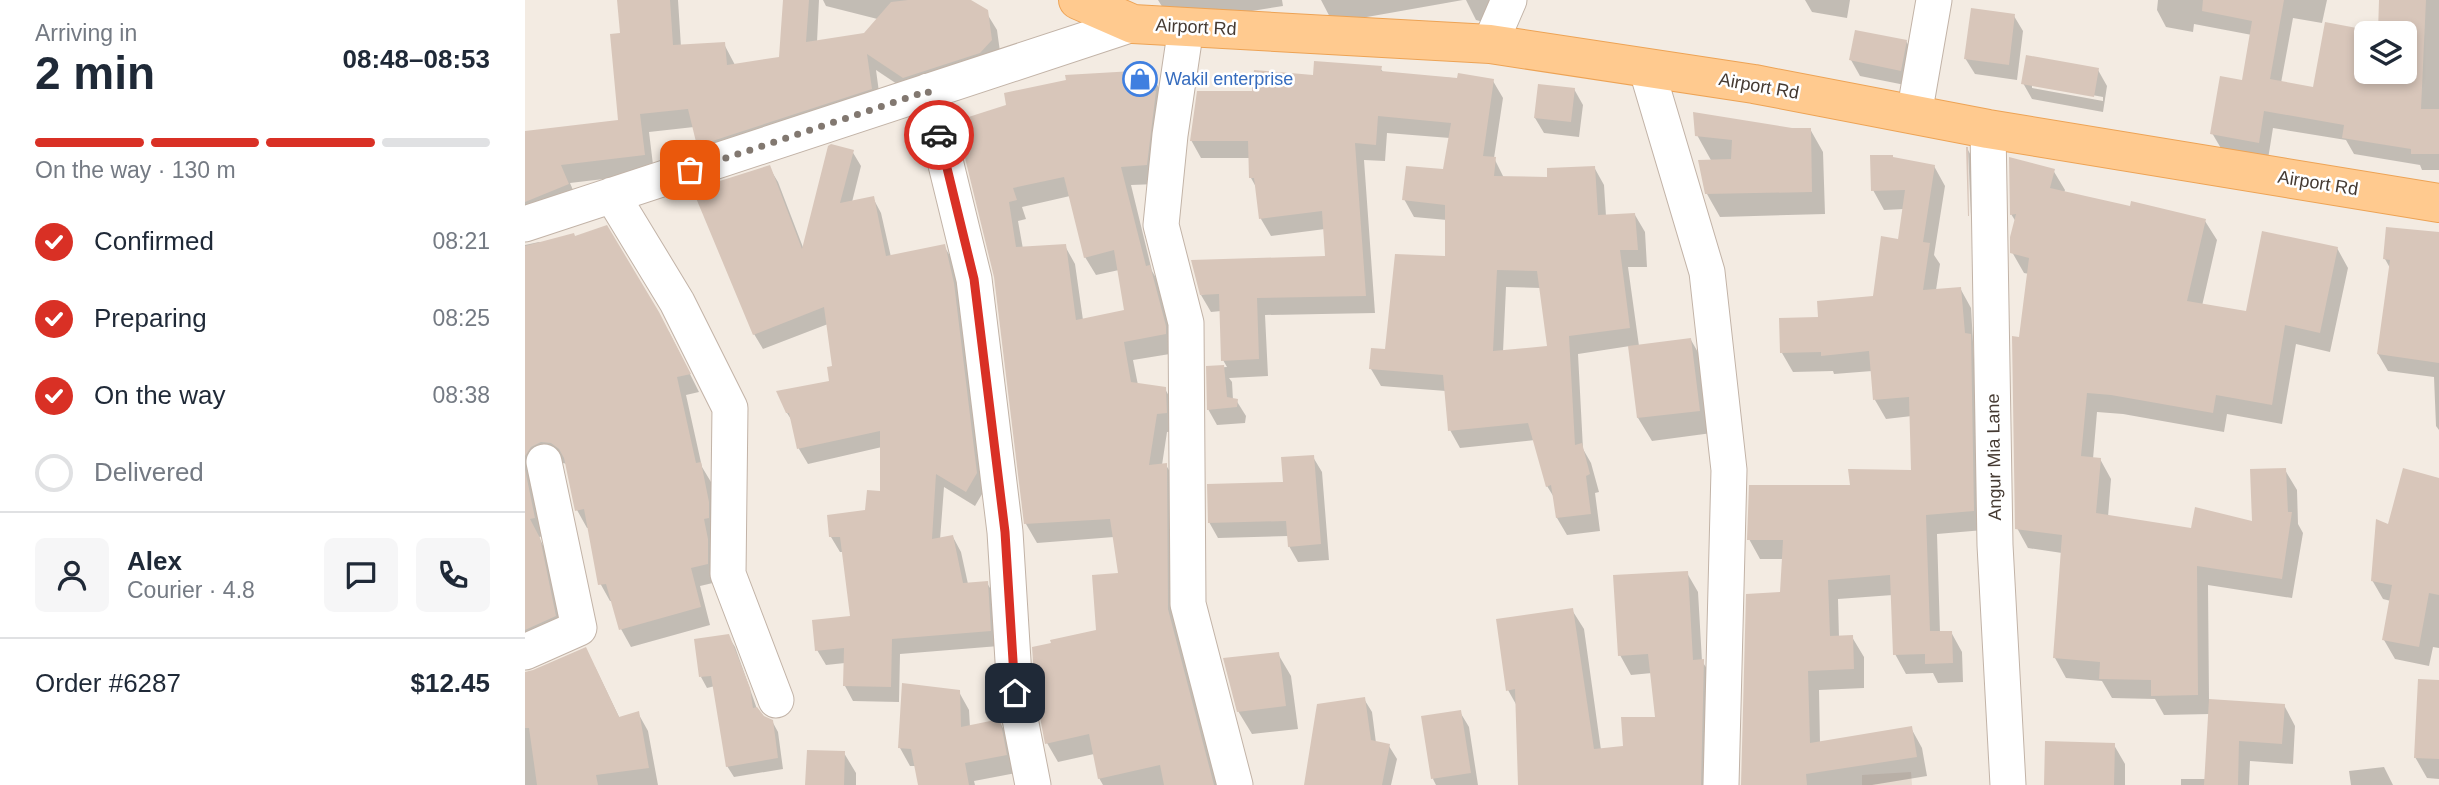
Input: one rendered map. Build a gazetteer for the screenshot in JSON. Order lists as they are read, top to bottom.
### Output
{
  "streets": {
    "main road": ["Airport Rd"],
    "street": ["Angur Mia Lane"]
  },
  "crossings": [
    ["Airport Rd", "Angur Mia Lane"]
  ],
  "places": {
    "shop": ["Wakil enterprise"]
  },
  "page": {
    "heading": ["2 min", "Arriving in", "08:48–08:53"],
    "panel": [
      "Alex",
      "Courier · 4.8",
      "Order #6287",
      "$12.45"
    ],
    "bar": "On the way · 130 m",
    "list": [
      ["Confirmed", "08:21"],
      ["Preparing", "08:25"],
      ["On the way", "08:38"],
      "Delivered"
    ]
  }
}
